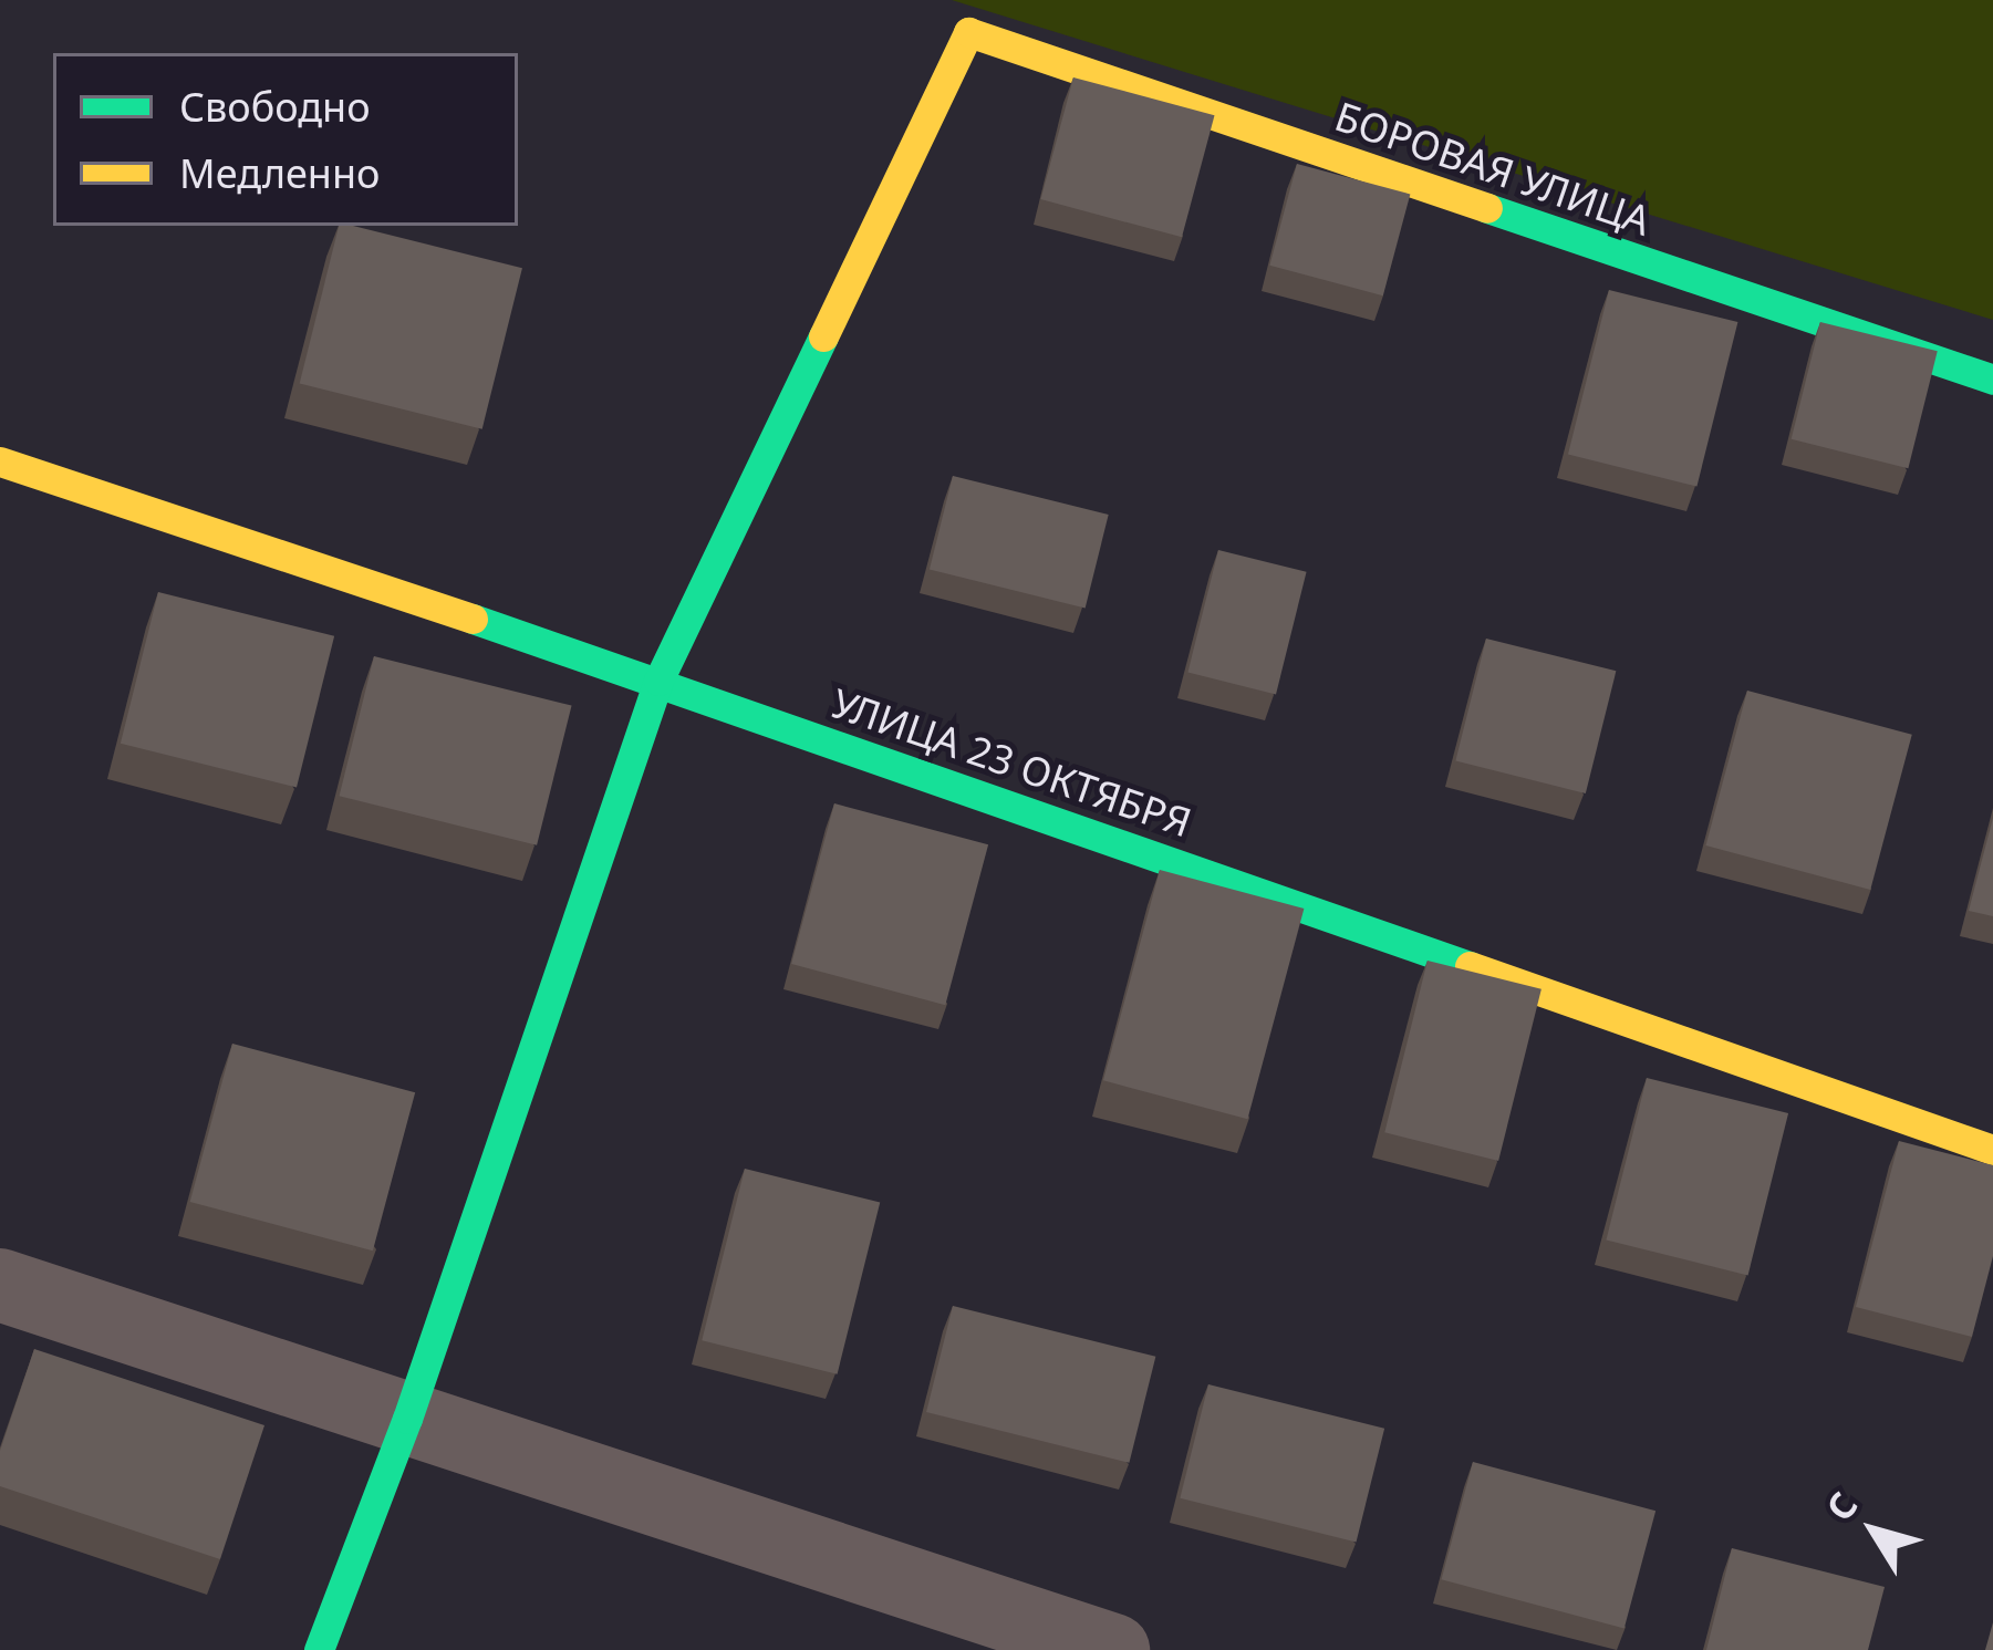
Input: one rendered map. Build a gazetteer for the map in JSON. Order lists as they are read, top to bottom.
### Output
{
  "streets": {
    "street": ["БОРОВАЯ УЛИЦА", "УЛИЦА 23 ОКТЯБРЯ"]
  },
  "crossings": [
    ["БОРОВАЯ УЛИЦА", "УЛИЦА 23 ОКТЯБРЯ"]
  ],
  "legend": ["Свободно", "Медленно"],
  "north": "top left"
}
